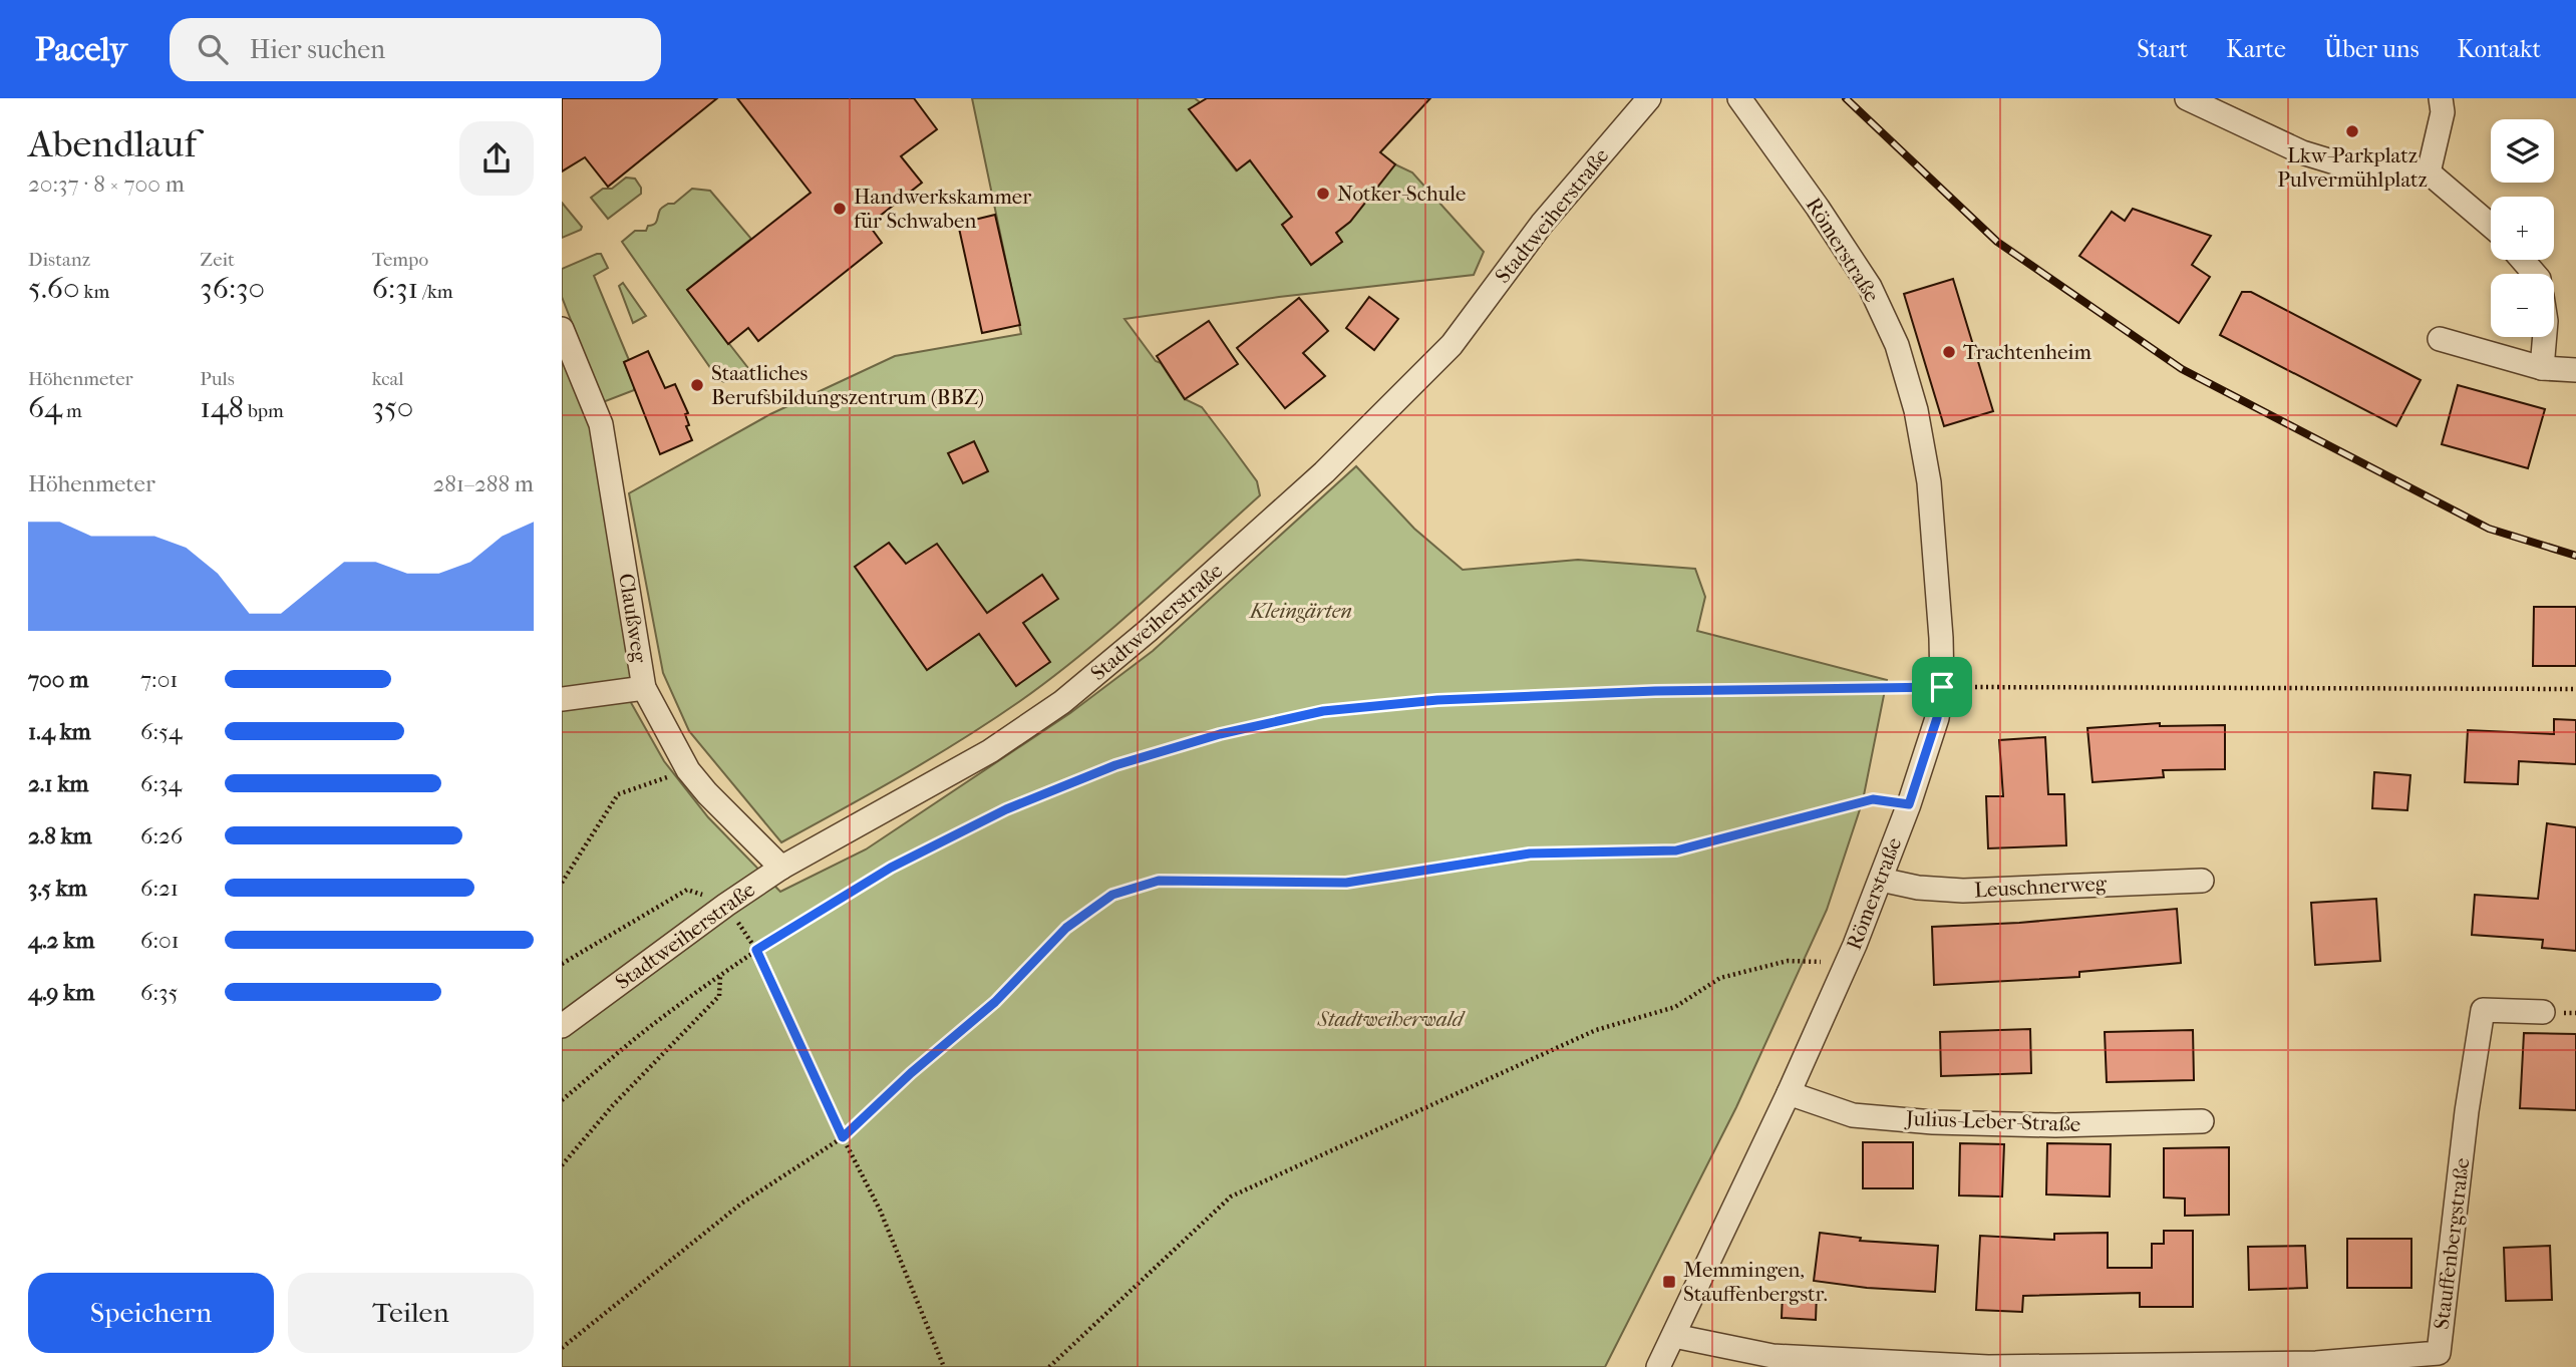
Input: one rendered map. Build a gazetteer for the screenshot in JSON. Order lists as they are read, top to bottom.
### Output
{
  "streets": {
    "street": [
      "Stadtweiherstraße",
      "Römerstraße",
      "Claußweg",
      "Leuschnerweg",
      "Julius-Leber-Straße",
      "Stauffenbergstraße"
    ]
  },
  "crossings": [
    ["Stadtweiherstraße", "Claußweg"],
    ["Römerstraße", "Leuschnerweg"],
    ["Römerstraße", "Julius-Leber-Straße"],
    ["Römerstraße", "Stauffenbergstraße"]
  ],
  "parks": ["Kleingärten", "Stadtweiherwald"],
  "places": {
    "other": [
      "Lkw-Parkplatz Pulvermühlplatz",
      "Notker-Schule",
      "Handwerkskammer für Schwaben",
      "Trachtenheim",
      "Staatliches Berufsbildungszentrum (BBZ)"
    ],
    "transit": ["Memmingen, Stauffenbergstr."]
  },
  "page": {
    "header": "Pacely",
    "search": "Hier suchen",
    "nav": [
      "Start",
      "Karte",
      "Über uns",
      "Kontakt"
    ],
    "heading": ["Abendlauf", "20:37 · 8 × 700 m"],
    "map_buttons": ["+", "−"],
    "stats": [
      ["Distanz", "5.60 km"],
      ["Zeit", "36:30"],
      ["Tempo", "6:31 /km"],
      ["Höhenmeter", "64 m"],
      ["Puls", "148 bpm"],
      ["kcal", "350"]
    ],
    "chart": ["Höhenmeter", "281–288 m"],
    "list": [
      {
        "name": "700 m",
        "note": "7:01"
      },
      {
        "name": "1.4 km",
        "note": "6:54"
      },
      {
        "name": "2.1 km",
        "note": "6:34"
      },
      {
        "name": "2.8 km",
        "note": "6:26"
      },
      {
        "name": "3.5 km",
        "note": "6:21"
      },
      {
        "name": "4.2 km",
        "note": "6:01"
      },
      {
        "name": "4.9 km",
        "note": "6:35"
      }
    ],
    "buttons": ["Speichern", "Teilen"]
  }
}
